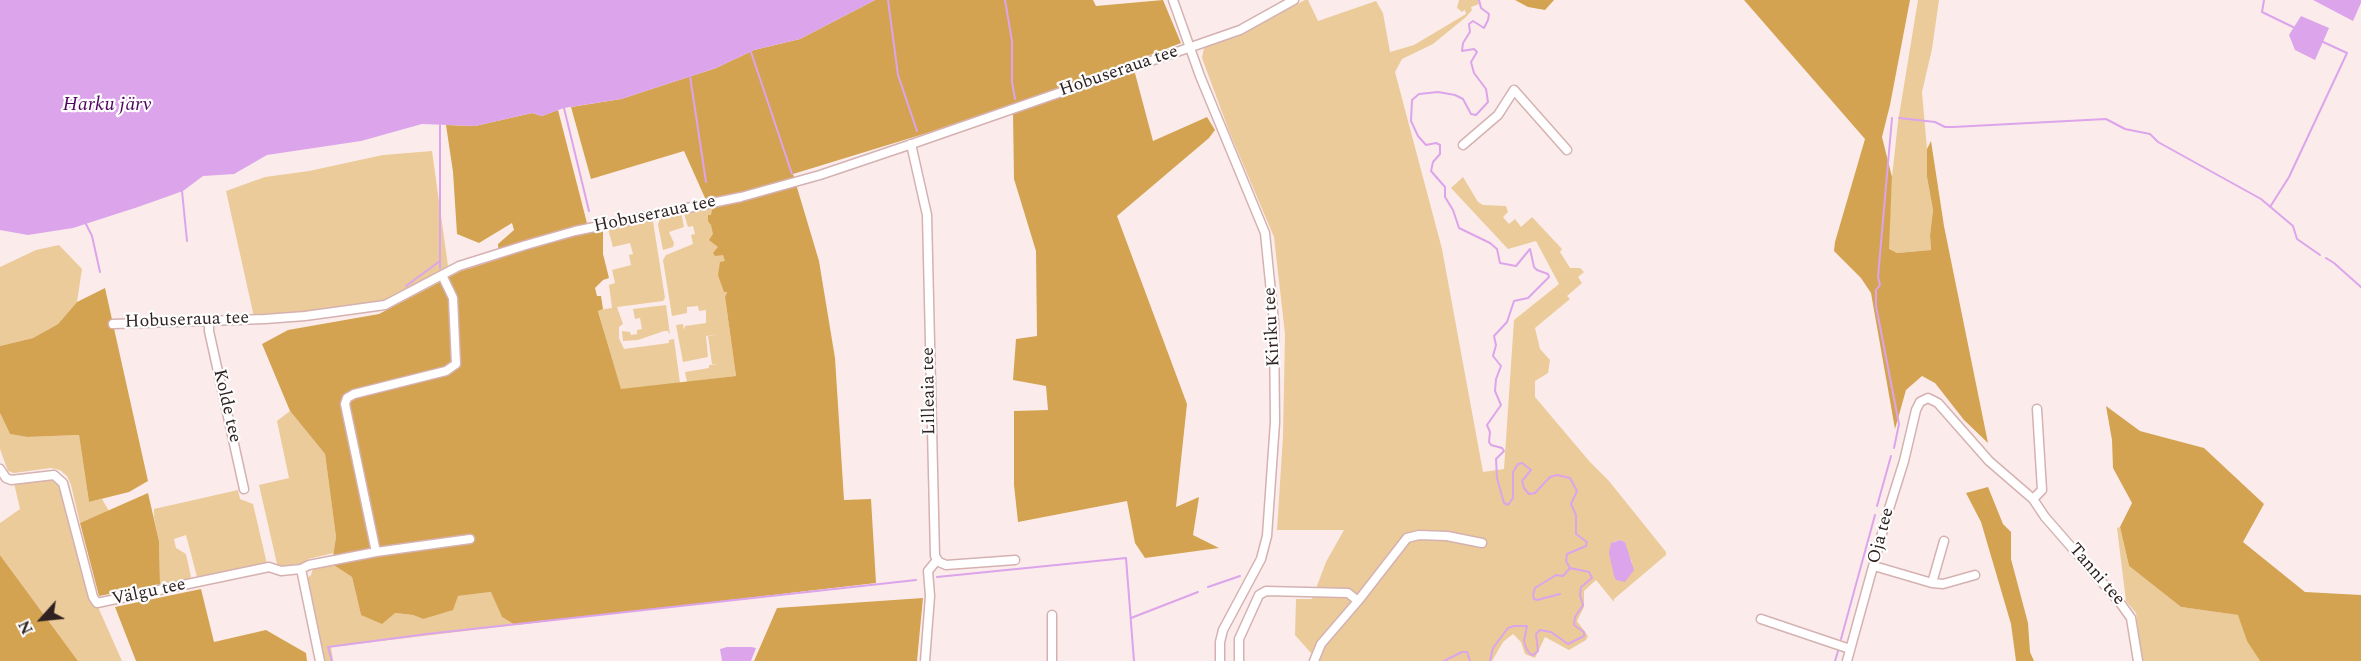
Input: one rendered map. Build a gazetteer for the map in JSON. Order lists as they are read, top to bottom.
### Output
{
  "streets": {
    "street": [
      "Hobuseraua tee",
      "Kiriku tee",
      "Lilleaia tee",
      "Kolde tee",
      "Oja tee",
      "Tanni tee",
      "Välgu tee"
    ]
  },
  "crossings": [
    ["Hobuseraua tee", "Kiriku tee"],
    ["Hobuseraua tee", "Lilleaia tee"],
    ["Hobuseraua tee", "Kolde tee"],
    ["Oja tee", "Tanni tee"]
  ],
  "water": ["Harku järv"],
  "north": "bottom left"
}
